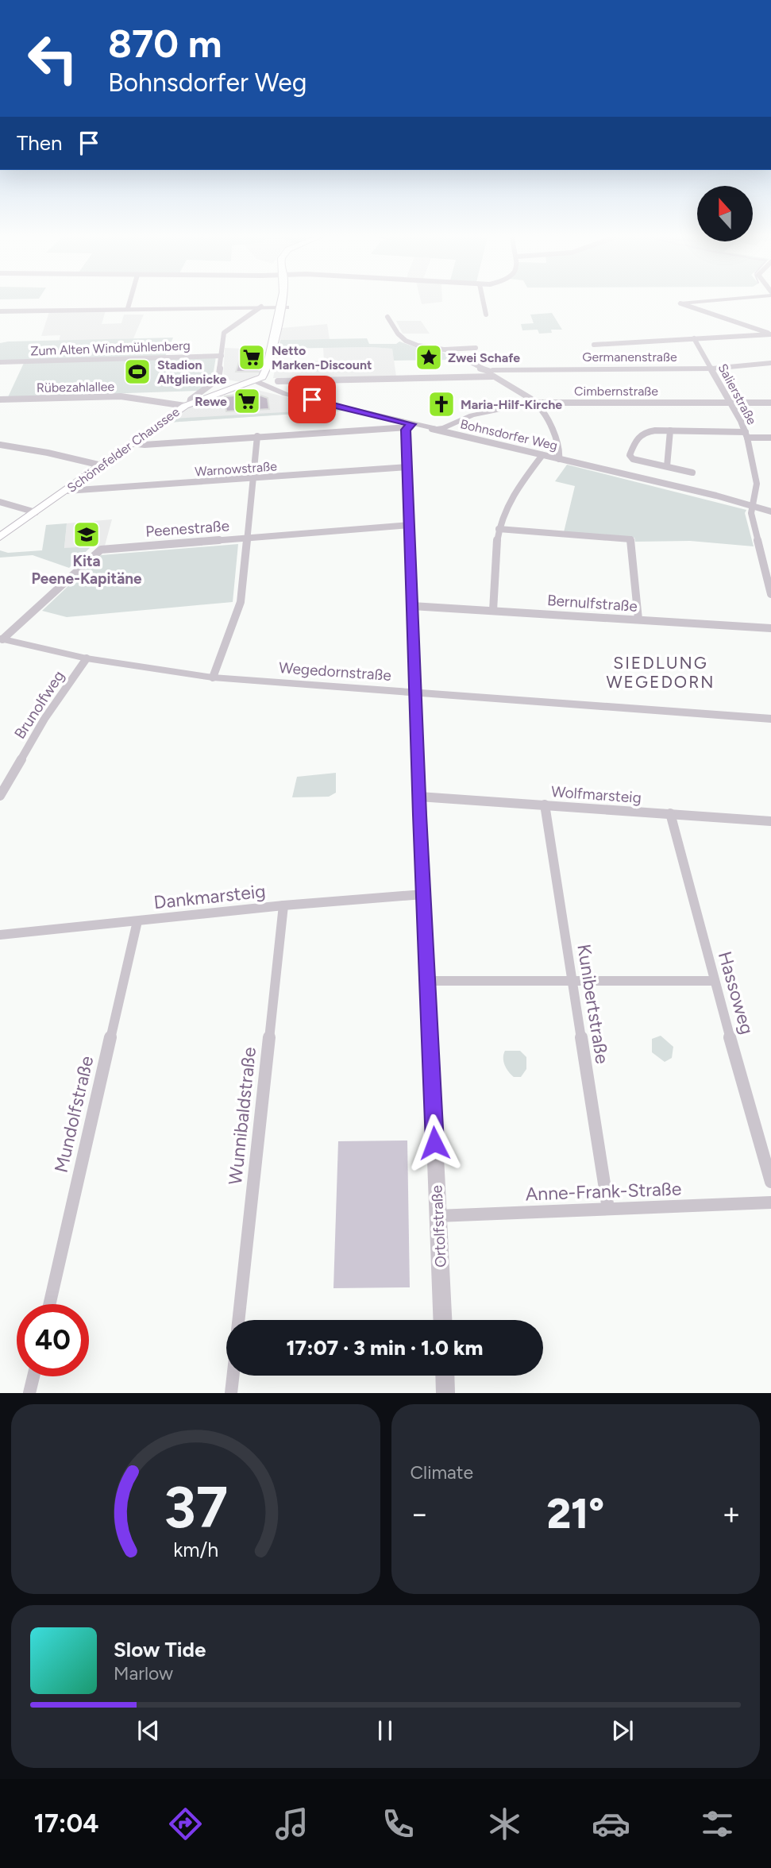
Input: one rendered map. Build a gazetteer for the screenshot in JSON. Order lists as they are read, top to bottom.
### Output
{
  "streets": {
    "main road": ["Schönefelder Chaussee"],
    "street": [
      "Zum Alten Windmühlenberg",
      "Germanenstraße",
      "Rübezahlallee",
      "Cimbernstraße",
      "Salierstraße",
      "Bohnsdorfer Weg",
      "Warnowstraße",
      "Peenestraße",
      "Bernulfstraße",
      "Wegedornstraße",
      "Brunolfweg",
      "Wolfmarsteig",
      "Dankmarsteig",
      "Hassoweg",
      "Kunibertstraße",
      "Mundolfstraße",
      "Wunnibaldstraße",
      "Anne-Frank-Straße",
      "Ortolfstraße"
    ]
  },
  "crossings": [
    ["Germanenstraße", "Salierstraße"],
    ["Rübezahlallee", "Schönefelder Chaussee"],
    ["Cimbernstraße", "Salierstraße"],
    ["Cimbernstraße", "Bohnsdorfer Weg"],
    ["Salierstraße", "Bohnsdorfer Weg"],
    ["Bohnsdorfer Weg", "Schönefelder Chaussee"],
    ["Bohnsdorfer Weg", "Ortolfstraße"],
    ["Schönefelder Chaussee", "Warnowstraße"],
    ["Warnowstraße", "Ortolfstraße"],
    ["Peenestraße", "Wegedornstraße"],
    ["Peenestraße", "Ortolfstraße"],
    ["Bernulfstraße", "Ortolfstraße"],
    ["Wegedornstraße", "Brunolfweg"],
    ["Wegedornstraße", "Ortolfstraße"],
    ["Wolfmarsteig", "Hassoweg"],
    ["Wolfmarsteig", "Kunibertstraße"],
    ["Wolfmarsteig", "Ortolfstraße"],
    ["Dankmarsteig", "Mundolfstraße"],
    ["Dankmarsteig", "Wunnibaldstraße"],
    ["Dankmarsteig", "Ortolfstraße"],
    ["Kunibertstraße", "Anne-Frank-Straße"],
    ["Anne-Frank-Straße", "Ortolfstraße"]
  ],
  "districts": ["SIEDLUNG WEGEDORN"],
  "places": {
    "supermarket": ["Netto Marken-Discount", "Rewe"],
    "place": ["Zwei Schafe"],
    "sports": ["Stadion Altglienicke"],
    "church": ["Maria-Hilf-Kirche"],
    "school or university": ["Kita Peene-Kapitäne"]
  },
  "north": "top",
  "page": {
    "turn": ["870 m", "Bohnsdorfer Weg"],
    "then": "Then",
    "limit": "40",
    "trip": "17:07 · 3 min · 1.0 km",
    "tile": "Climate",
    "heat": ["−", "21°", "+"],
    "song": ["Slow Tide", "Marlow"],
    "tabs": "17:04",
    "gauge": ["37", "km/h"]
  }
}
